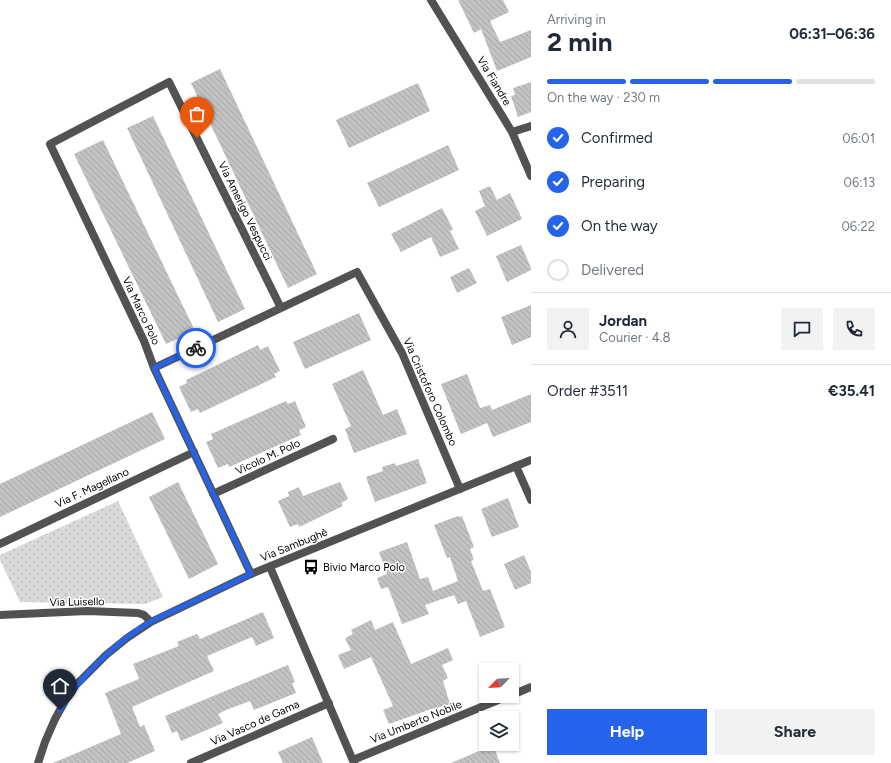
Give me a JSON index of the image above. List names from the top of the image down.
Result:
{
  "streets": {
    "street": [
      "Via Fiandre",
      "Via Amerigo Vespucci",
      "Via Marco Polo",
      "Via Cristoforo Colombo",
      "Vicolo M. Polo",
      "Via F. Magellano",
      "Via Sambughè",
      "Via Luisello",
      "Via Umberto Nobile",
      "Via Vasco de Gama"
    ]
  },
  "crossings": [
    ["Via Amerigo Vespucci", "Via Marco Polo"],
    ["Via Amerigo Vespucci", "Via Cristoforo Colombo"],
    ["Via Marco Polo", "Via Cristoforo Colombo"],
    ["Via Marco Polo", "Vicolo M. Polo"],
    ["Via Marco Polo", "Via F. Magellano"],
    ["Via Marco Polo", "Via Sambughè"],
    ["Via Cristoforo Colombo", "Via Sambughè"],
    ["Via Sambughè", "Via Luisello"]
  ],
  "places": {
    "bus stop": ["Bivio Marco Polo"]
  },
  "north": "bottom left",
  "page": {
    "heading": ["2 min", "Arriving in", "06:31–06:36"],
    "panel": [
      "Jordan",
      "Courier · 4.8",
      "Order #3511",
      "€35.41"
    ],
    "bar": "On the way · 230 m",
    "list": [
      ["Confirmed", "06:01"],
      ["Preparing", "06:13"],
      ["On the way", "06:22"],
      "Delivered"
    ],
    "buttons": ["Help", "Share"]
  }
}
